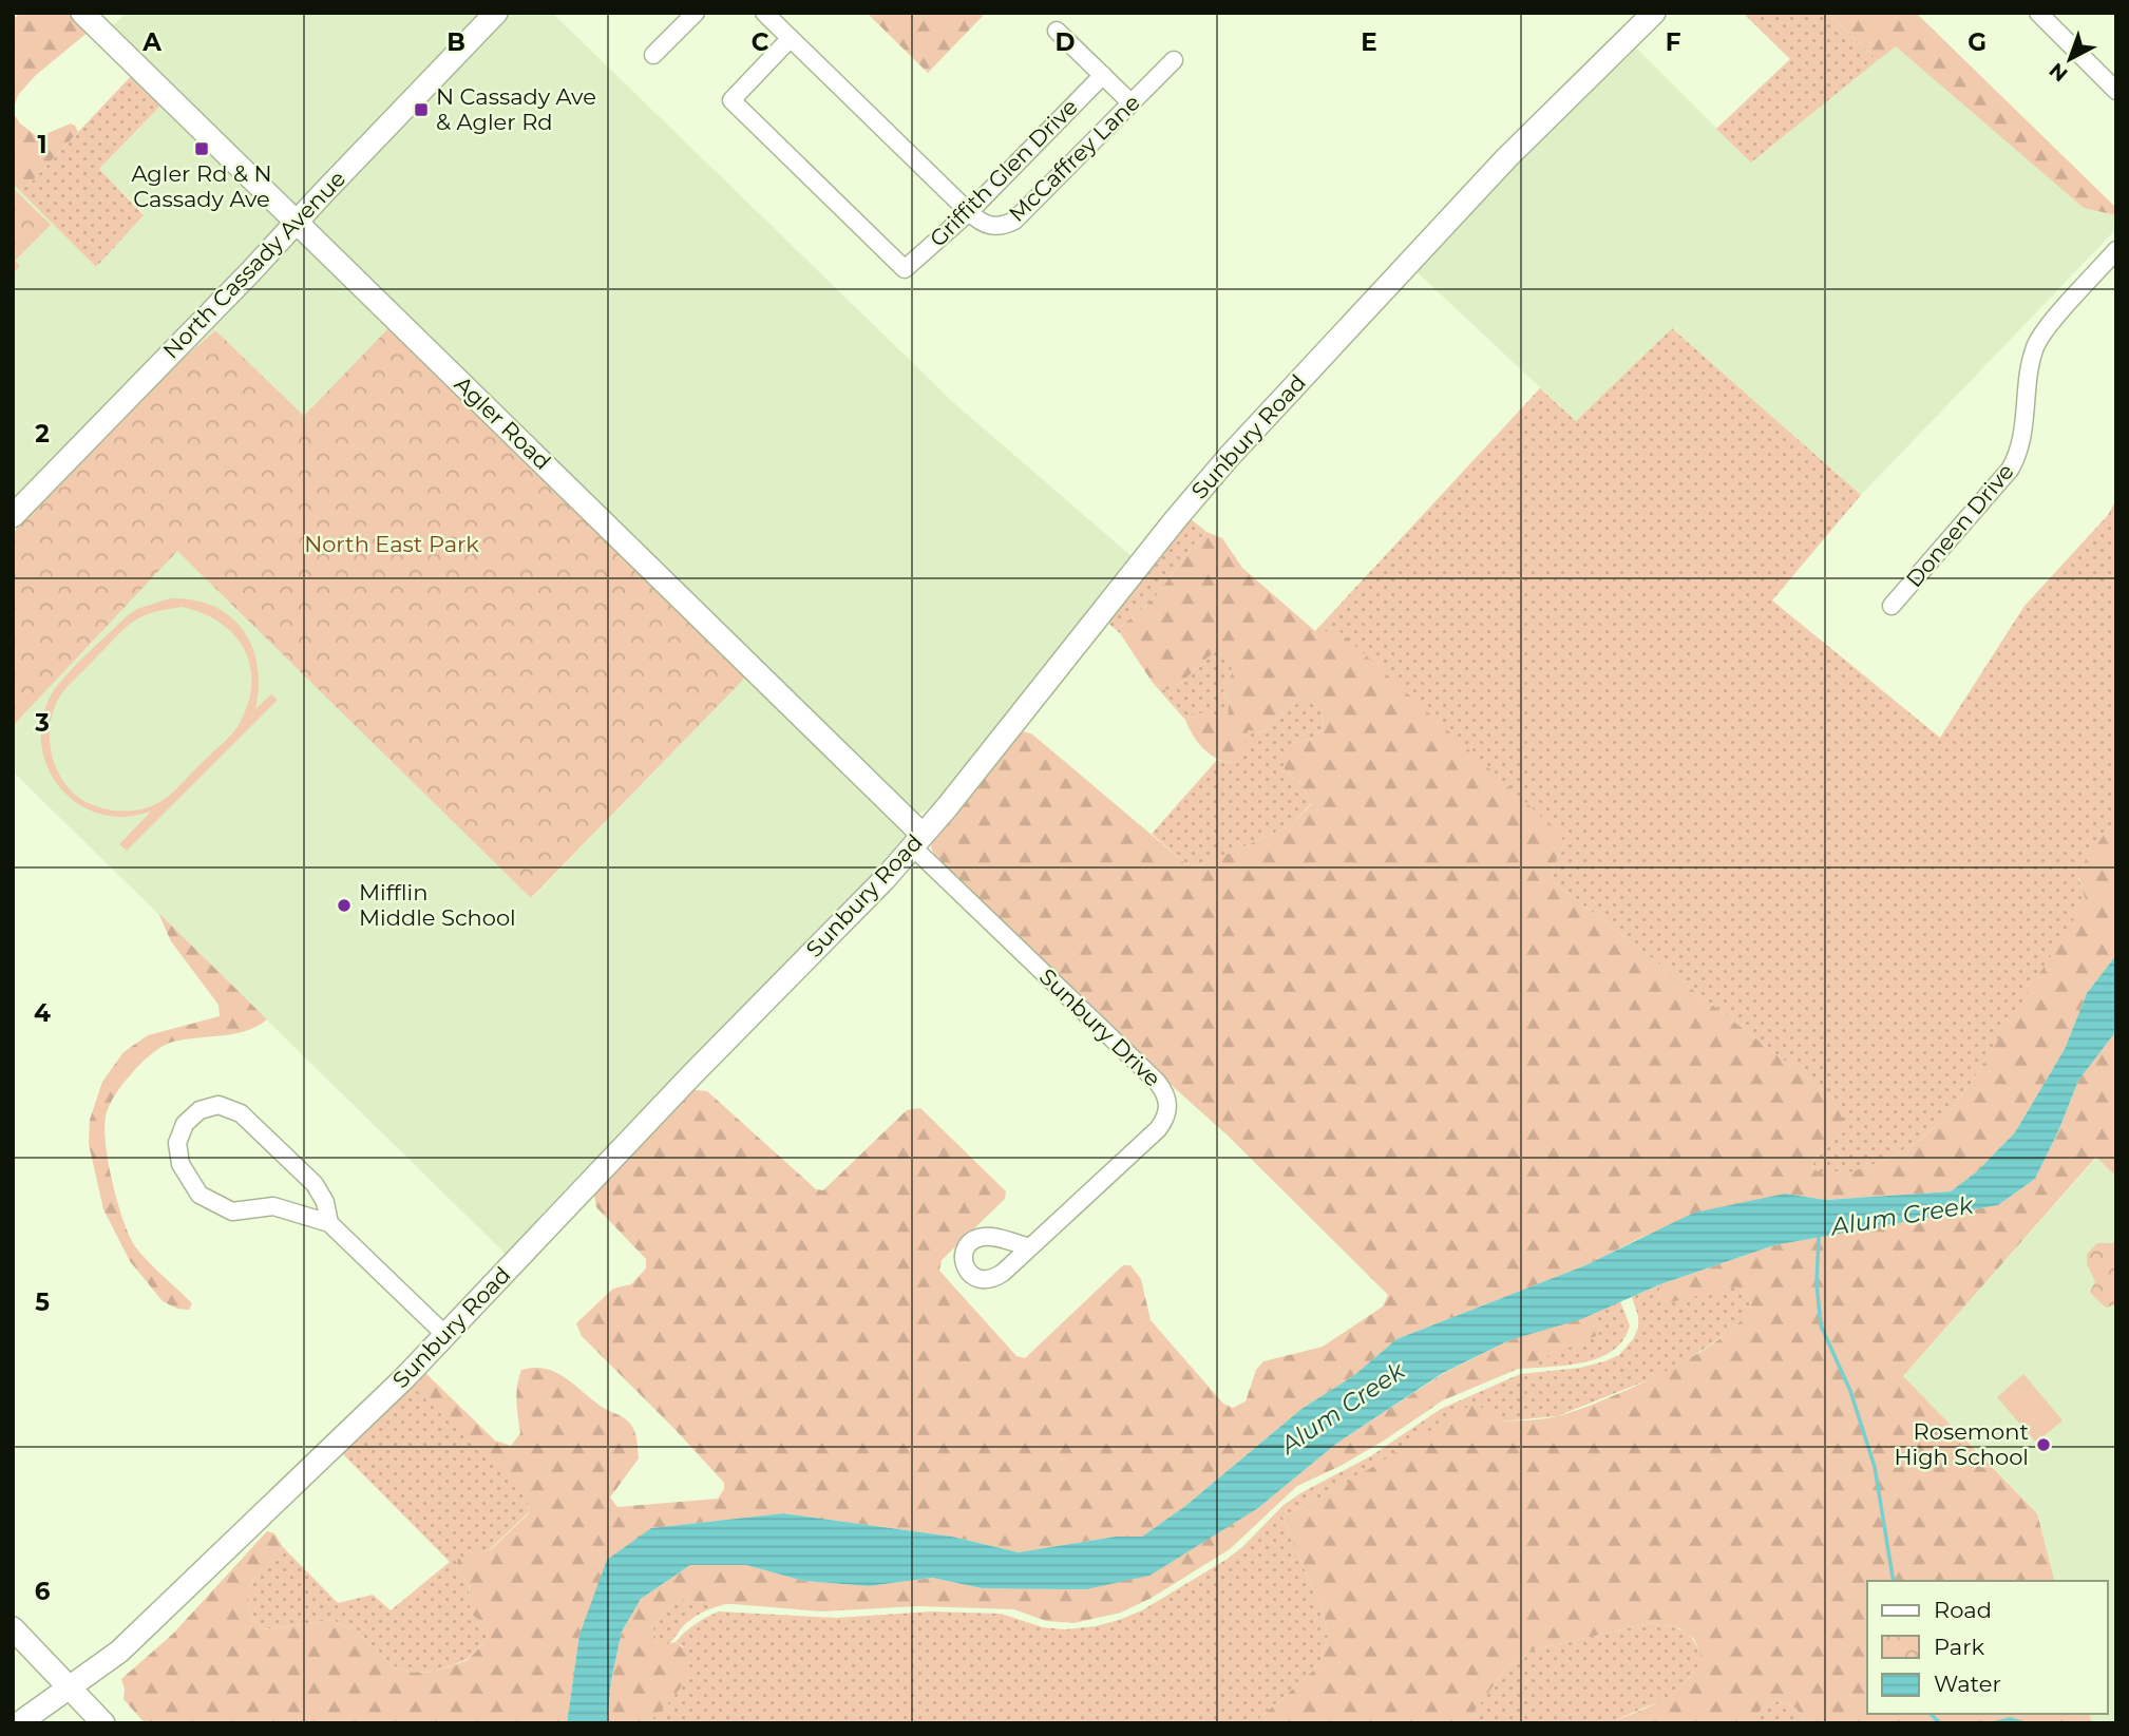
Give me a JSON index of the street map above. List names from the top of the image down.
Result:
{
  "streets": {
    "main road": ["North Cassady Avenue", "Agler Road", "Sunbury Road"],
    "street": [
      "McCaffrey Lane",
      "Griffith Glen Drive",
      "Doneen Drive",
      "Sunbury Drive"
    ]
  },
  "crossings": [
    ["McCaffrey Lane", "Griffith Glen Drive"],
    ["North Cassady Avenue", "Agler Road"],
    ["Agler Road", "Sunbury Road"],
    ["Agler Road", "Sunbury Drive"],
    ["Sunbury Road", "Sunbury Drive"]
  ],
  "water": ["Alum Creek"],
  "parks": ["North East Park"],
  "places": {
    "transit": ["N Cassady Ave & Agler Rd", "Agler Rd & N Cassady Ave"],
    "other": ["Mifflin Middle School", "Rosemont High School"]
  },
  "legend": ["Road", "Park", "Water"],
  "north": "bottom left",
  "grid": {
    "columns": [
      "A",
      "B",
      "C",
      "D",
      "E",
      "F",
      "G"
    ],
    "rows": [
      "1",
      "2",
      "3",
      "4",
      "5",
      "6"
    ]
  }
}
